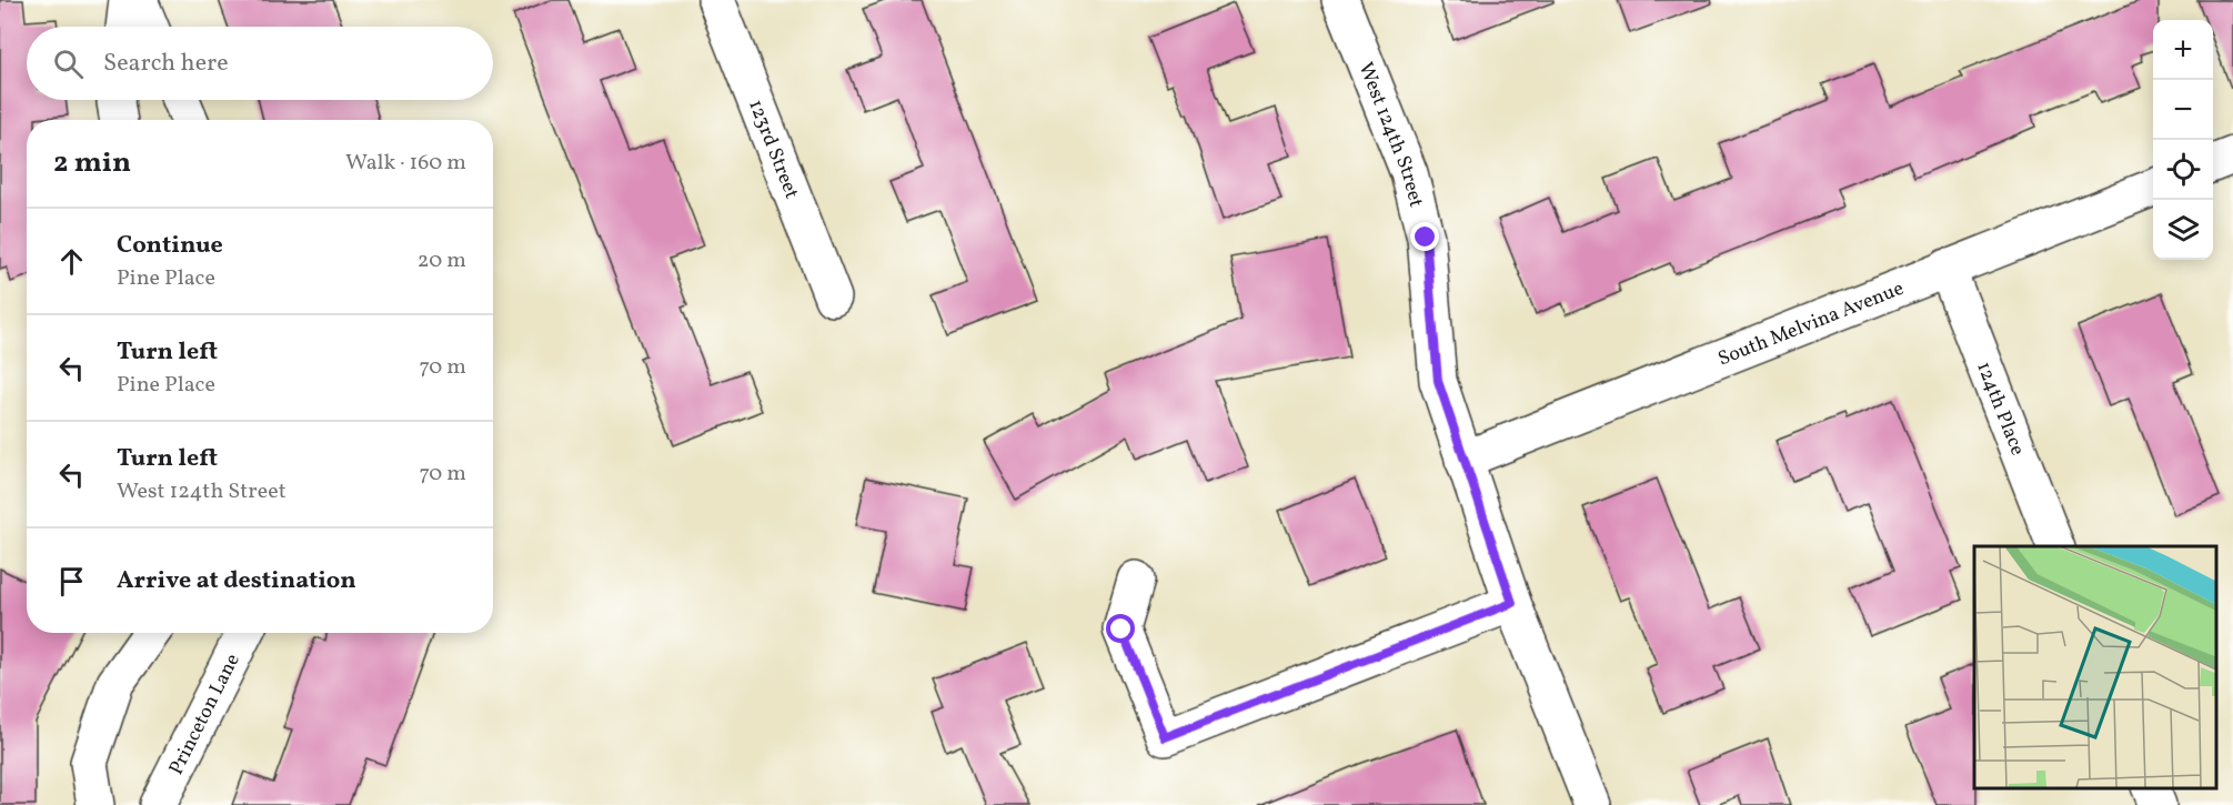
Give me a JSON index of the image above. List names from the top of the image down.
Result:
{
  "streets": {
    "street": [
      "West 124th Street",
      "123rd Street",
      "South Melvina Avenue",
      "124th Place",
      "Princeton Lane"
    ]
  },
  "crossings": [
    ["West 124th Street", "South Melvina Avenue"],
    ["South Melvina Avenue", "124th Place"]
  ],
  "page": {
    "map_buttons": ["+", "−"],
    "search": "Search here",
    "heading": ["2 min", "Walk · 160 m"],
    "list": [
      ["Continue", "Pine Place", "20 m"],
      ["Turn left", "Pine Place", "70 m"],
      ["Turn left", "West 124th Street", "70 m"],
      "Arrive at destination"
    ]
  }
}
